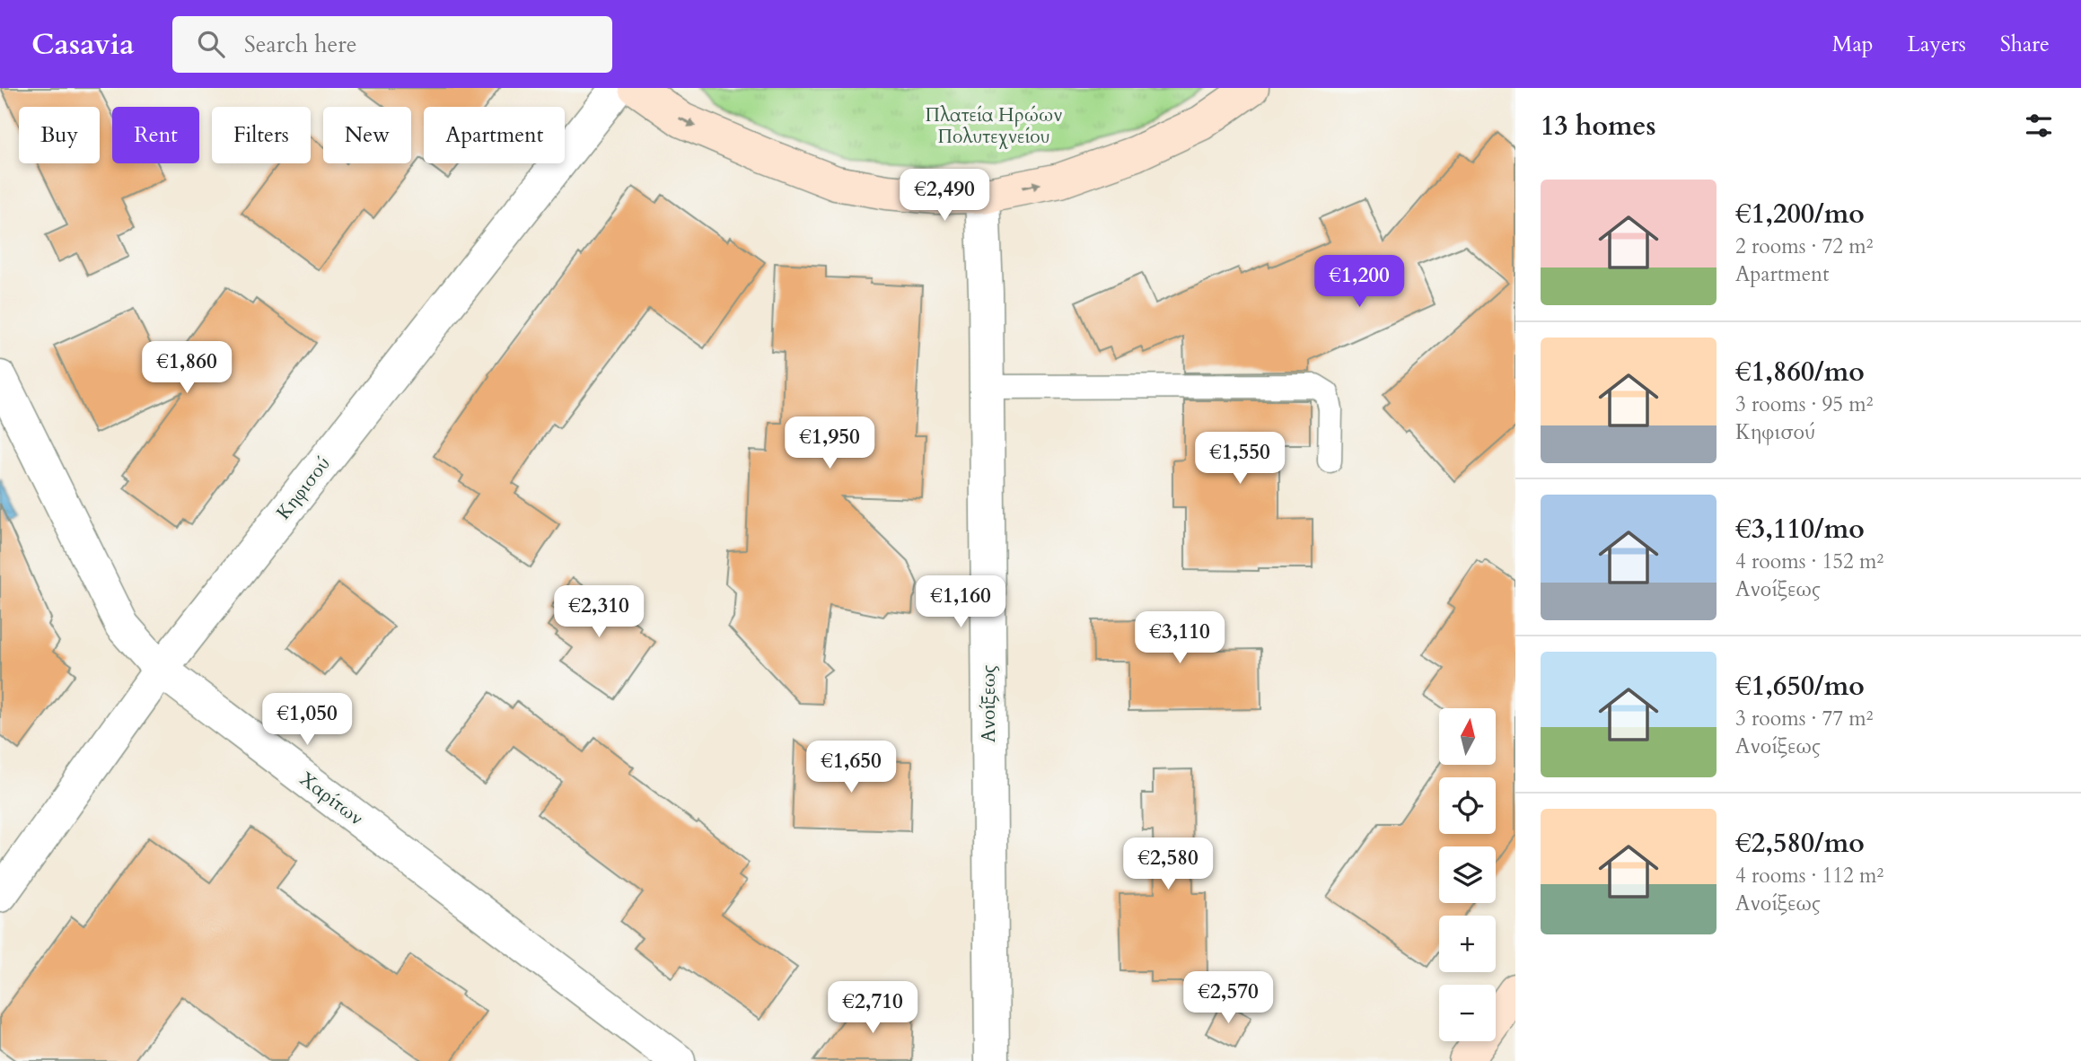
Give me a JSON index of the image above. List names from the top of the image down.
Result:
{
  "streets": {
    "street": ["Κηφισού", "Ανοίξεως", "Χαρίτων"]
  },
  "crossings": [
    ["Κηφισού", "Χαρίτων"]
  ],
  "parks": ["Πλατεία Ηρώων Πολυτεχνείου"],
  "north": "top",
  "page": {
    "header": "Casavia",
    "search": "Search here",
    "nav": ["Map", "Layers", "Share"],
    "heading": "13 homes",
    "chip": [
      "Buy",
      "Rent",
      "Filters",
      "New",
      "Apartment"
    ],
    "list": [
      {
        "name": "€1,200/mo",
        "note": "2 rooms · 72 m² · Apartment"
      },
      {
        "name": "€1,860/mo",
        "note": "3 rooms · 95 m² · Κηφισού"
      },
      {
        "name": "€3,110/mo",
        "note": "4 rooms · 152 m² · Ανοίξεως"
      },
      {
        "name": "€1,650/mo",
        "note": "3 rooms · 77 m² · Ανοίξεως"
      },
      {
        "name": "€2,580/mo",
        "note": "4 rooms · 112 m² · Ανοίξεως"
      }
    ],
    "price": [
      "€2,490",
      "€1,200",
      "€1,860",
      "€1,950",
      "€1,550",
      "€1,160",
      "€2,310",
      "€3,110",
      "€1,050",
      "€1,650",
      "€2,580",
      "€2,570",
      "€2,710"
    ],
    "map_buttons": ["+", "−"]
  }
}
